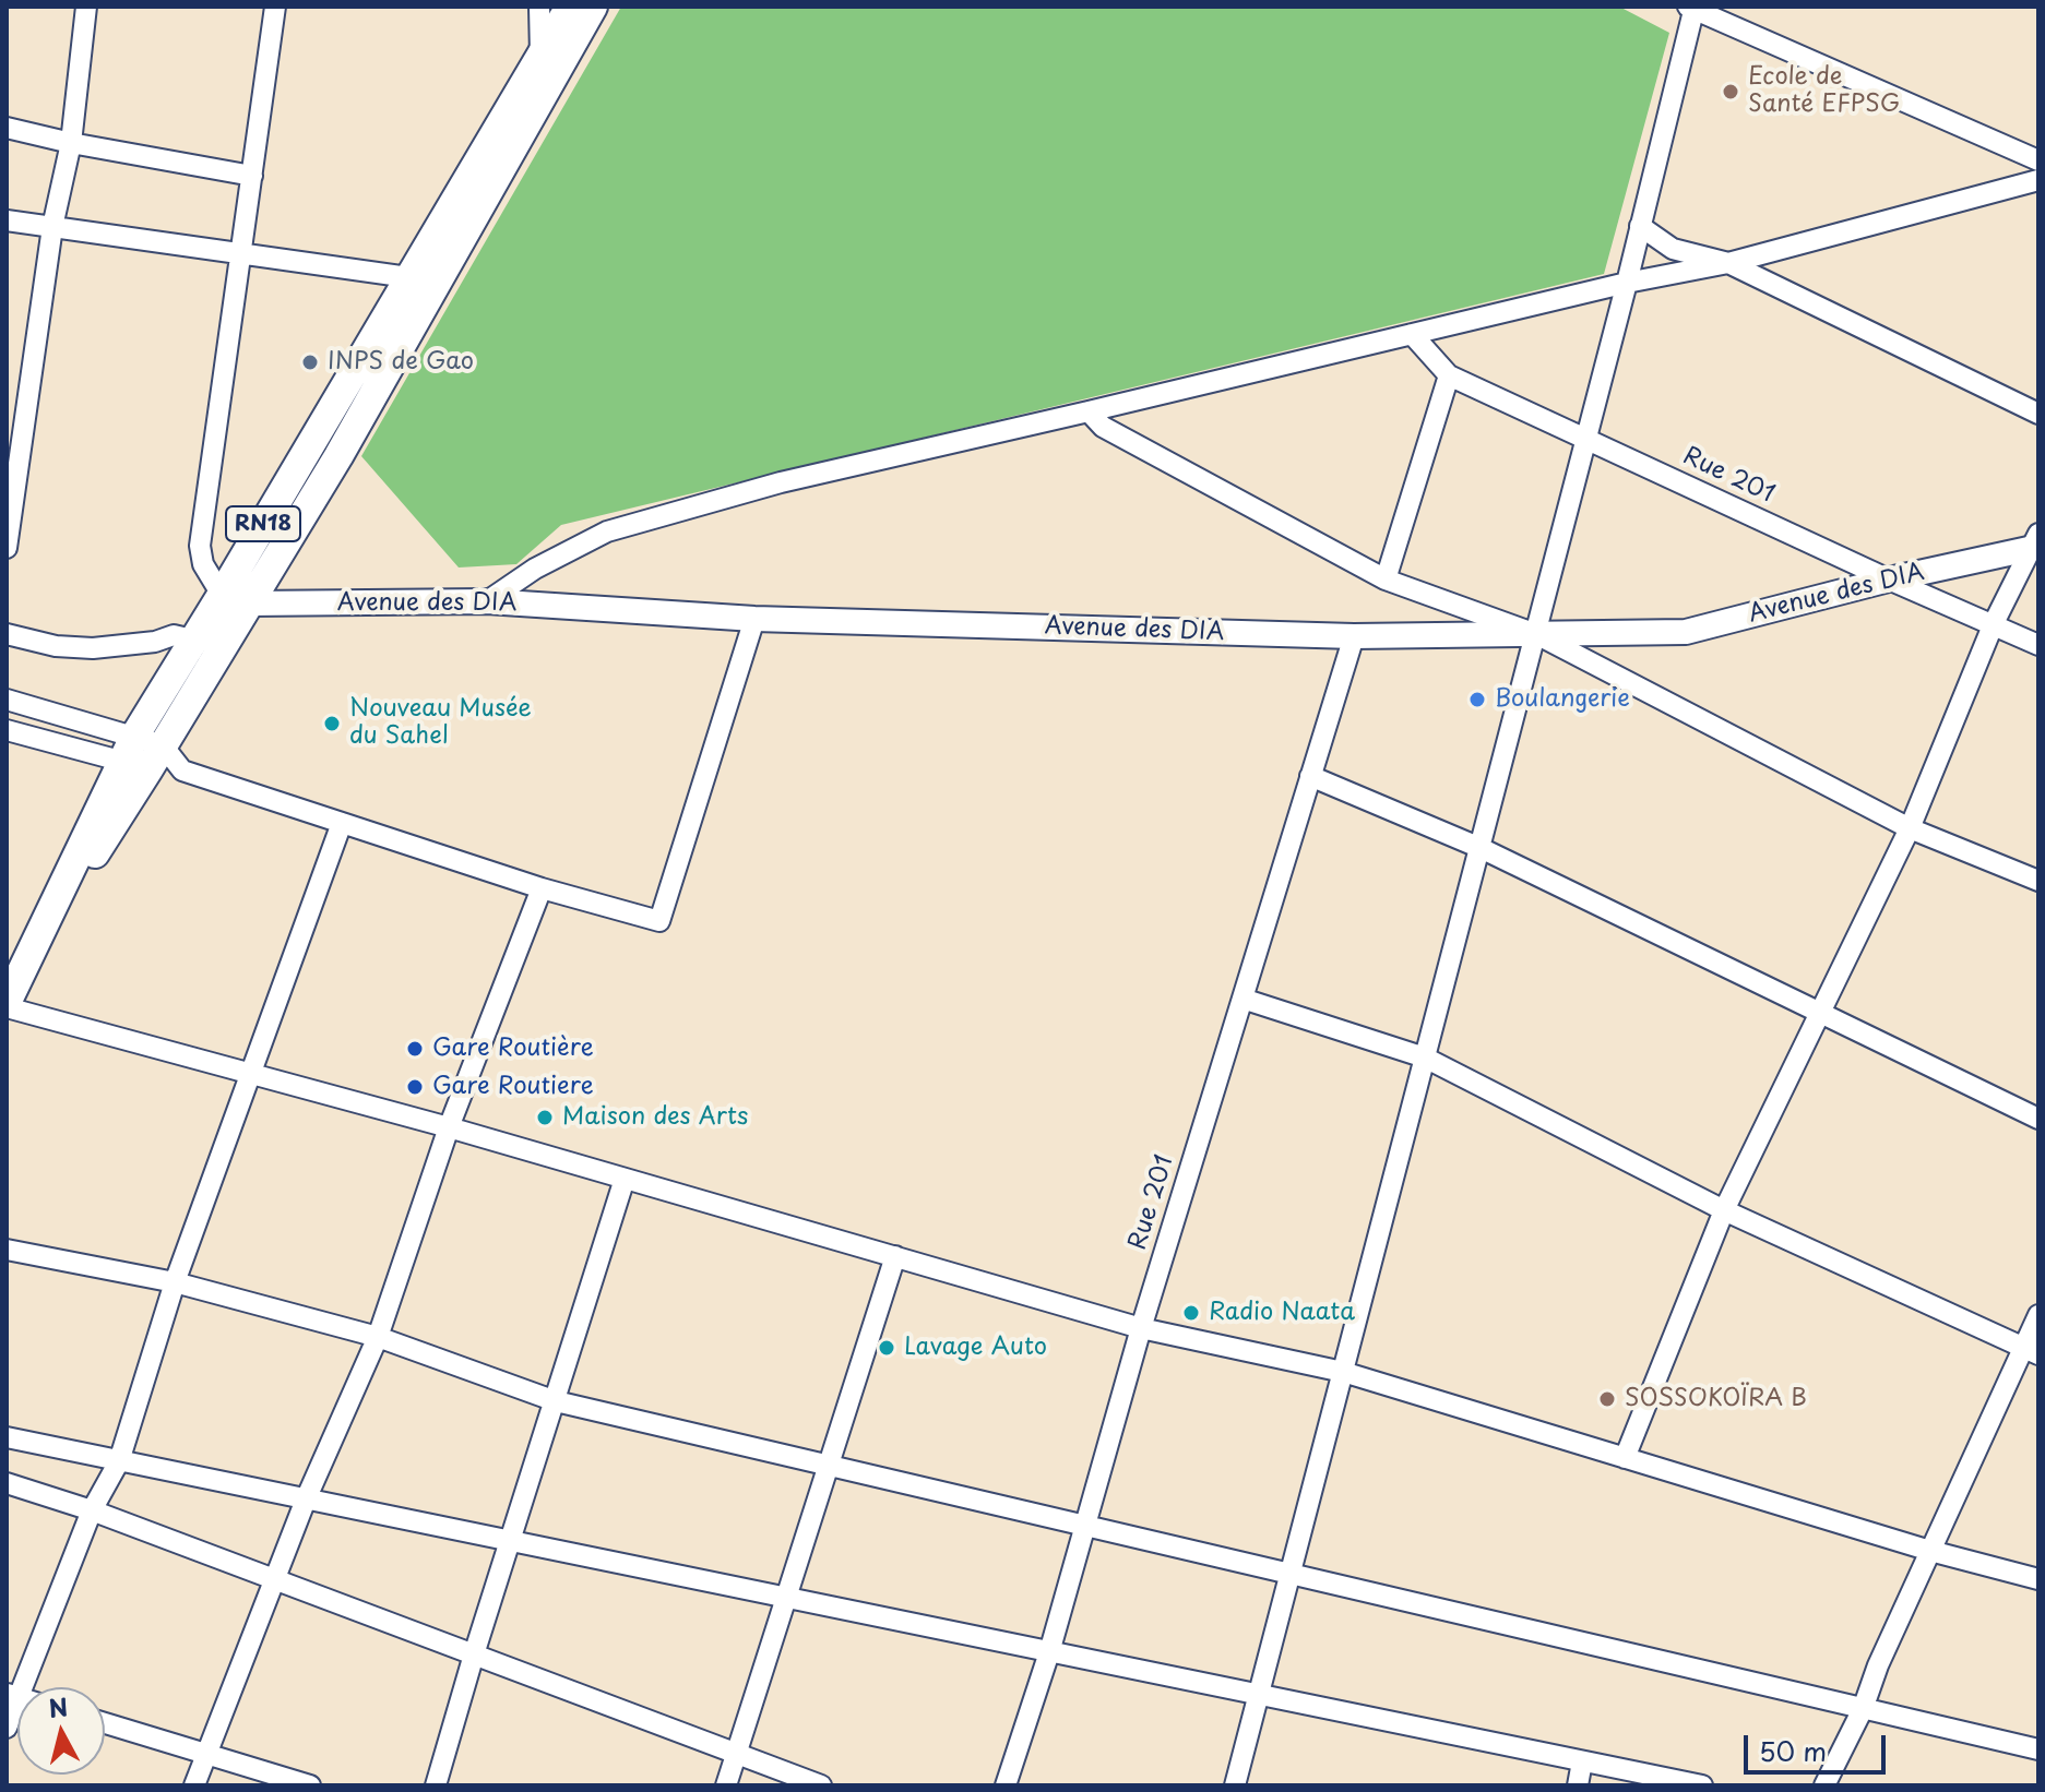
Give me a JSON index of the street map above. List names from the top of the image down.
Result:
{
  "streets": {
    "main road": ["RN18"],
    "street": ["Rue 201", "Avenue des DIA"]
  },
  "crossings": [
    ["Rue 201", "Avenue des DIA"],
    ["RN18", "Avenue des DIA"]
  ],
  "places": [
    "Ecole de Santé EFPSG",
    "INPS de Gao",
    "Boulangerie",
    "Nouveau Musée du Sahel",
    "Gare Routière",
    "Gare Routiere",
    "Maison des Arts",
    "Radio Naata",
    "Lavage Auto",
    "SOSSOKOÏRA B"
  ],
  "scale_bar": "50 m",
  "north": "top"
}
